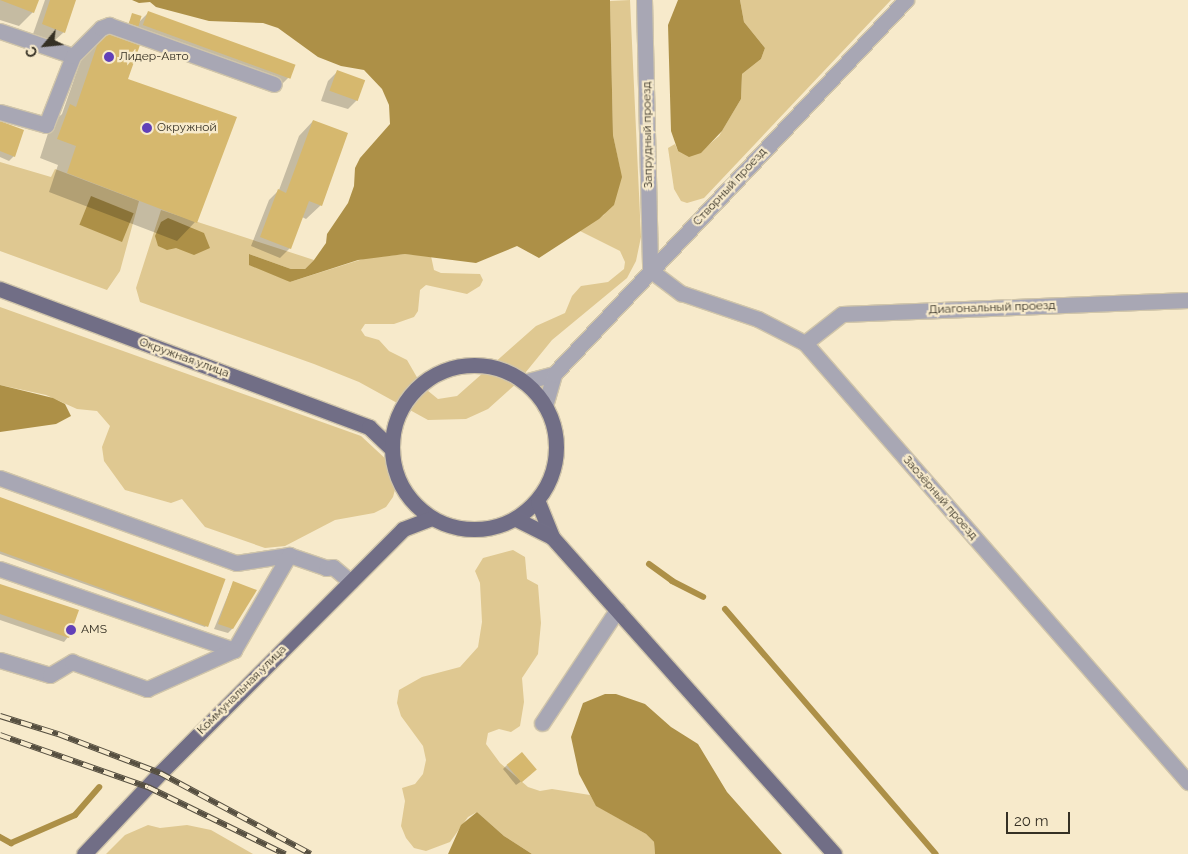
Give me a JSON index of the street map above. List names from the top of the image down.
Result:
{
  "streets": {
    "main road": ["Окружная улица", "Коммунальная улица"],
    "street": [
      "Запрудный проезд",
      "Створный проезд",
      "Диагональный проезд",
      "Заозёрный проезд"
    ]
  },
  "crossings": [
    ["Запрудный проезд", "Створный проезд"],
    ["Запрудный проезд", "Заозёрный проезд"],
    ["Створный проезд", "Заозёрный проезд"],
    ["Диагональный проезд", "Заозёрный проезд"]
  ],
  "places": ["Лидер-Авто", "Окружной", "AMS"],
  "scale_bar": "20 m",
  "north": "bottom left"
}
